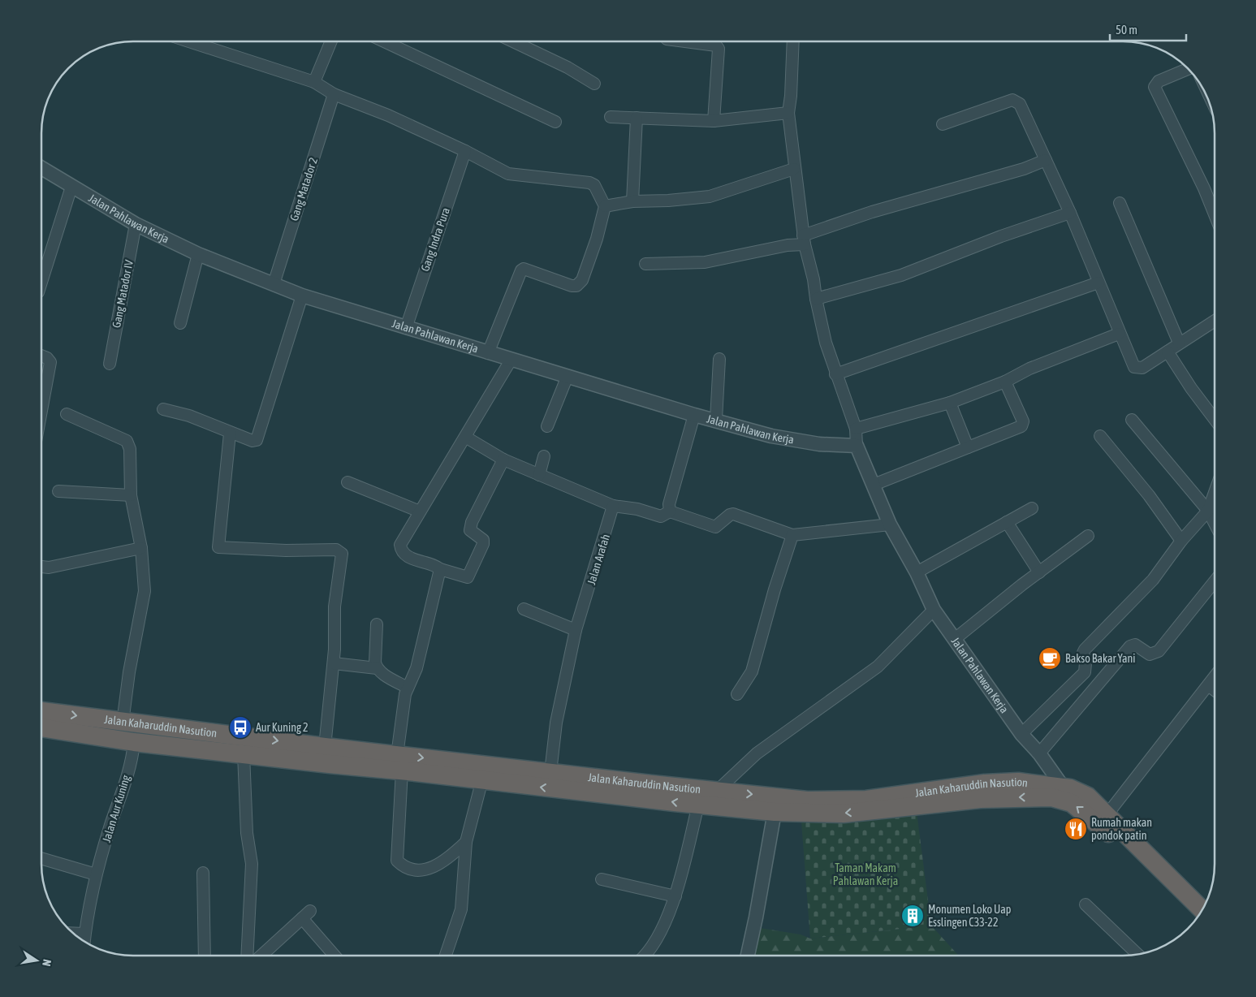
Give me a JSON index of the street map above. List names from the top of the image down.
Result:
{
  "streets": {
    "highway": ["Jalan Kaharuddin Nasution"],
    "street": [
      "Gang Matador 2",
      "Jalan Pahlawan Kerja",
      "Gang Indra Pura",
      "Gang Matador IV",
      "Jalan Arafah",
      "Jalan Aur Kuning"
    ]
  },
  "crossings": [
    ["Gang Matador 2", "Jalan Pahlawan Kerja"],
    ["Jalan Pahlawan Kerja", "Gang Indra Pura"],
    ["Jalan Pahlawan Kerja", "Gang Matador IV"],
    ["Jalan Pahlawan Kerja", "Jalan Kaharuddin Nasution"],
    ["Jalan Arafah", "Jalan Kaharuddin Nasution"],
    ["Jalan Kaharuddin Nasution", "Jalan Aur Kuning"]
  ],
  "parks": ["Taman Makam Pahlawan Kerja"],
  "places": {
    "cafe": ["Bakso Bakar Yani"],
    "bus stop": ["Aur Kuning 2"],
    "restaurant": ["Rumah makan pondok patin"],
    "building": ["Monumen Loko Uap Esslingen C33-22"]
  },
  "scale_bar": "50 m",
  "north": "right"
}
